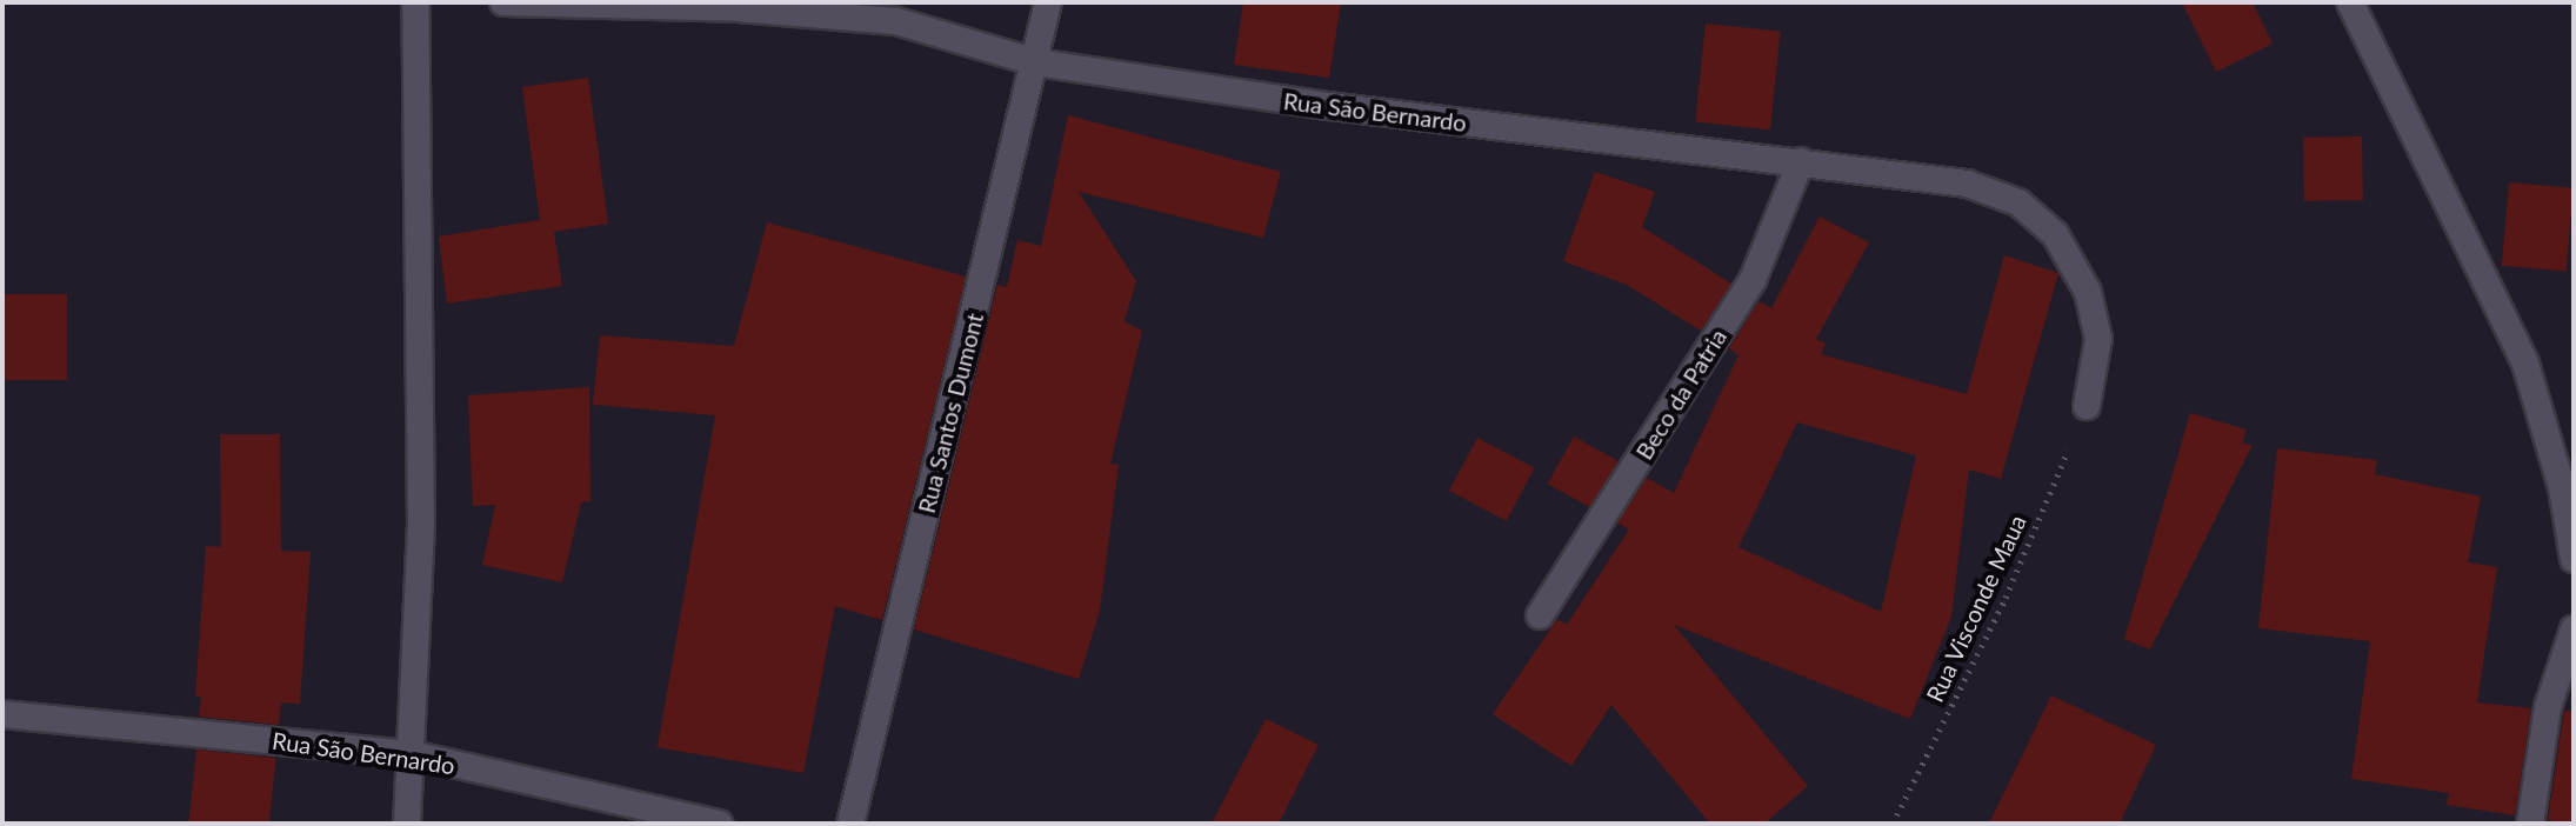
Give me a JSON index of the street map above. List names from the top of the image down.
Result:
{
  "streets": {
    "street": ["Rua São Bernardo", "Beco da Patria", "Rua Santos Dumont"],
    "path": ["Rua Visconde Maua"]
  },
  "crossings": [
    ["Rua São Bernardo", "Beco da Patria"],
    ["Rua São Bernardo", "Rua Santos Dumont"],
    ["Rua São Bernardo", "Rua Visconde Maua"]
  ]
}
